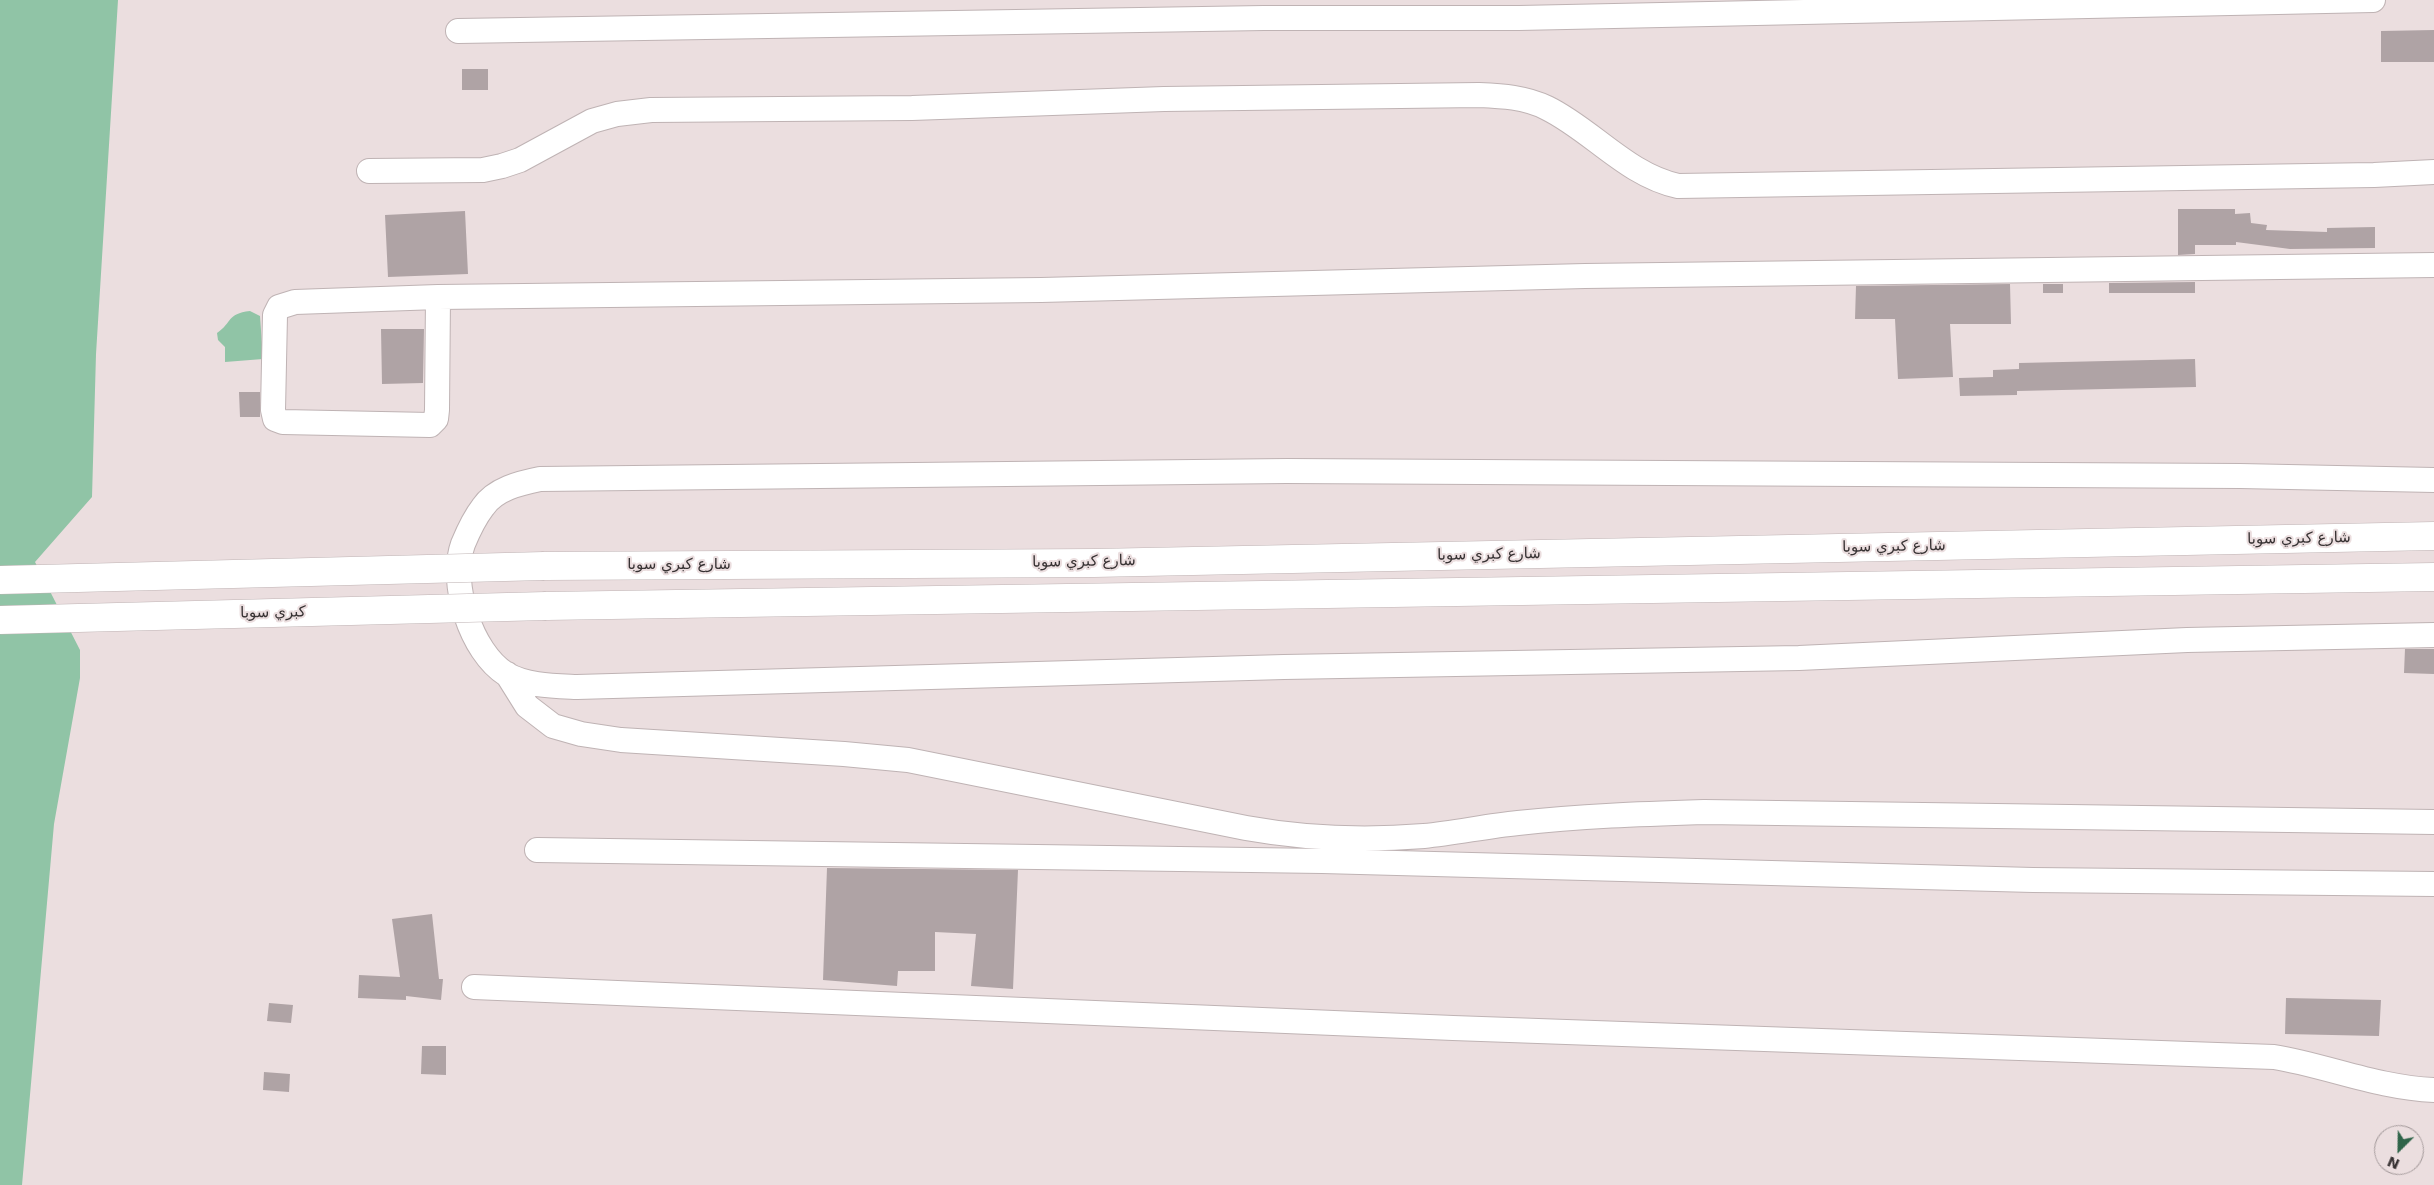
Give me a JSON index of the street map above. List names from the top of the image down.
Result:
{
  "streets": {
    "highway": ["شارع كبري سوبا", "كبري سوبا"]
  },
  "north": "bottom left"
}
